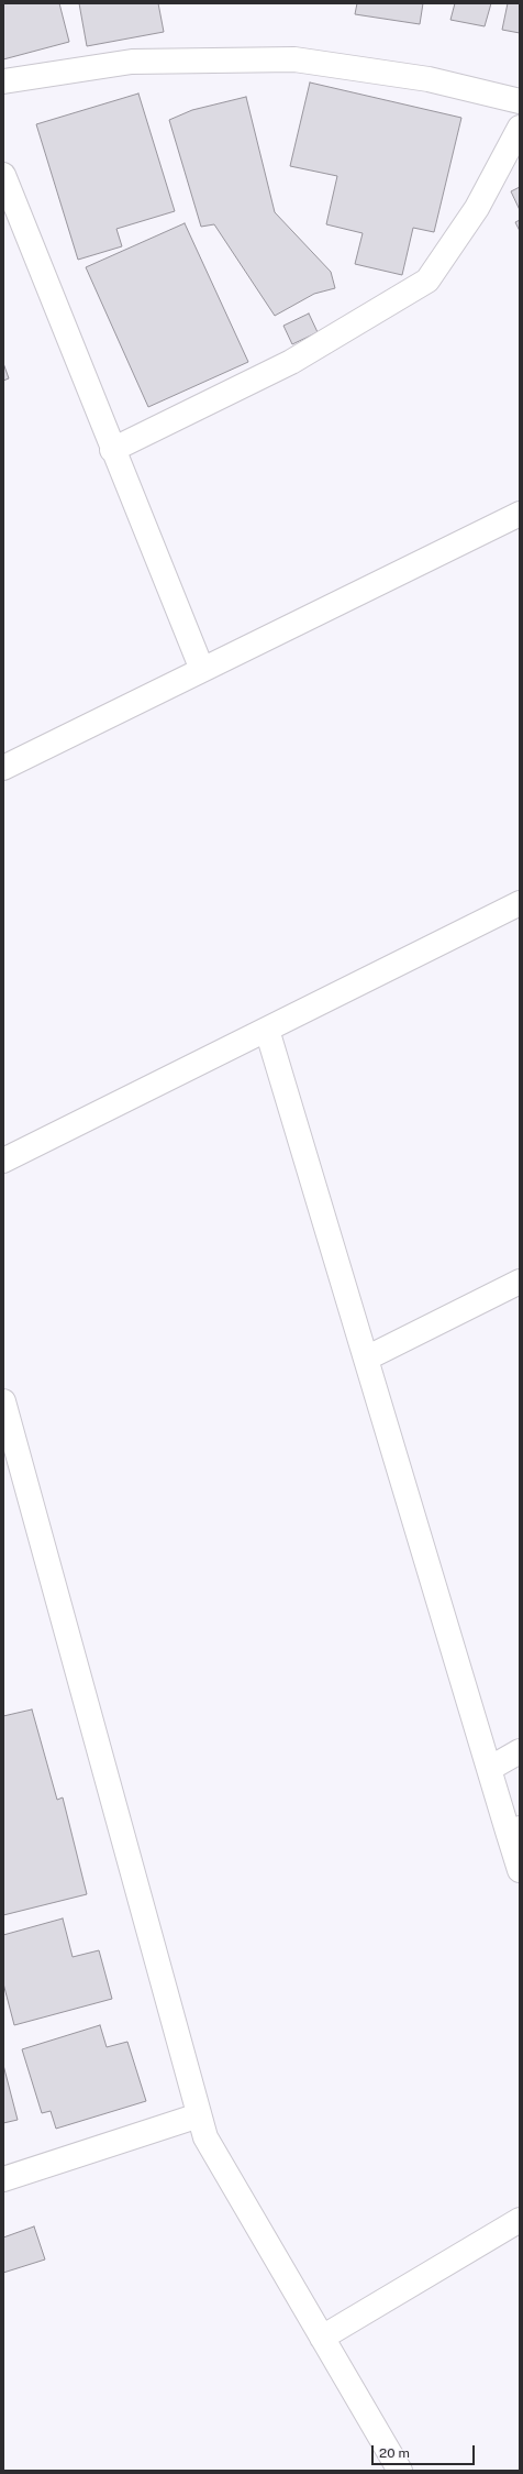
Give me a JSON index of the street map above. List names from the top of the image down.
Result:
{
  "scale_bar": "20 m"
}
